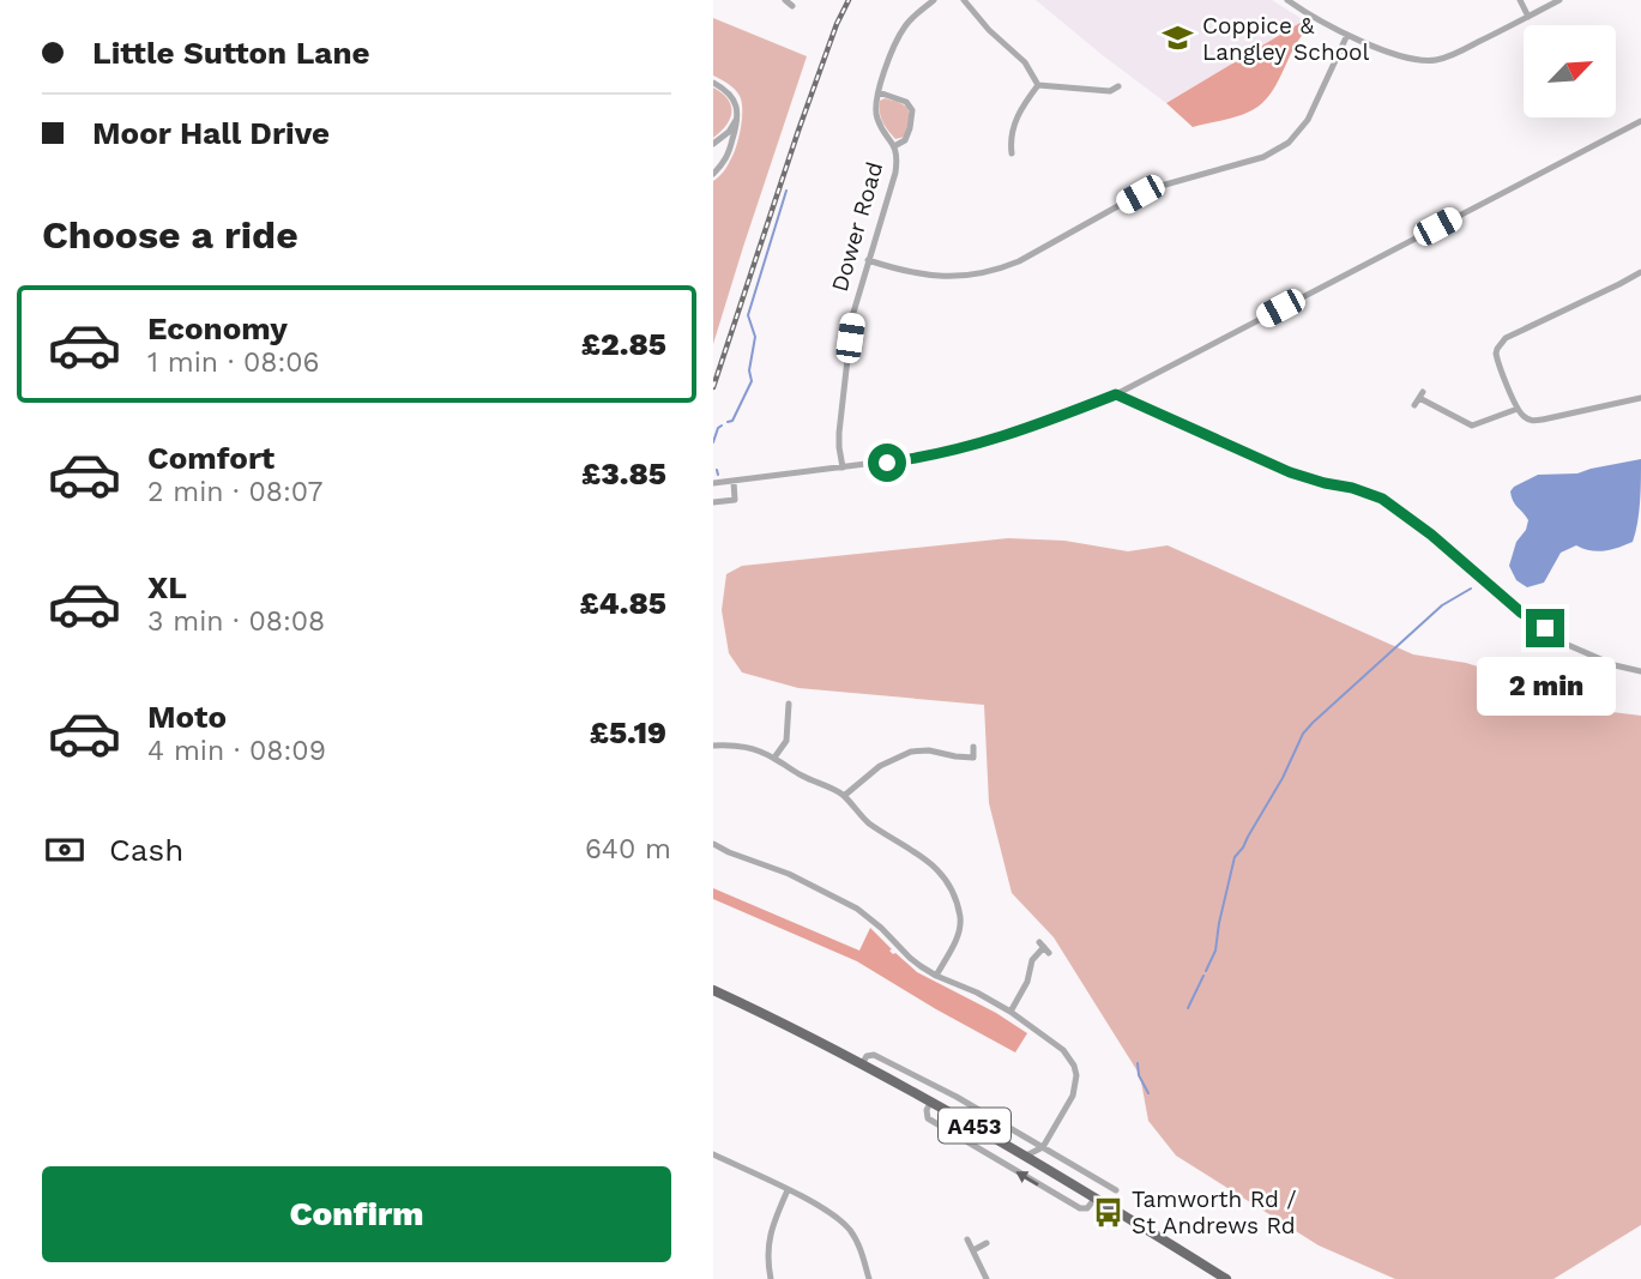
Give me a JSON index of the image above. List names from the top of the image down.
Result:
{
  "streets": {
    "main road": ["A453"],
    "street": ["Dower Road"]
  },
  "places": {
    "school or university": ["Coppice & Langley School"],
    "bus stop": ["Tamworth Rd / St Andrews Rd"]
  },
  "north": "top right",
  "page": {
    "banner": ["Little Sutton Lane", "Moor Hall Drive"],
    "heading": "Choose a ride",
    "list": [
      {
        "name": "Economy",
        "note": "1 min · 08:06",
        "value": "£2.85"
      },
      {
        "name": "Comfort",
        "note": "2 min · 08:07",
        "value": "£3.85"
      },
      {
        "name": "XL",
        "note": "3 min · 08:08",
        "value": "£4.85"
      },
      {
        "name": "Moto",
        "note": "4 min · 08:09",
        "value": "£5.19"
      }
    ],
    "bubble": "2 min",
    "pay": ["Cash", "640 m"],
    "buttons": "Confirm"
  }
}
